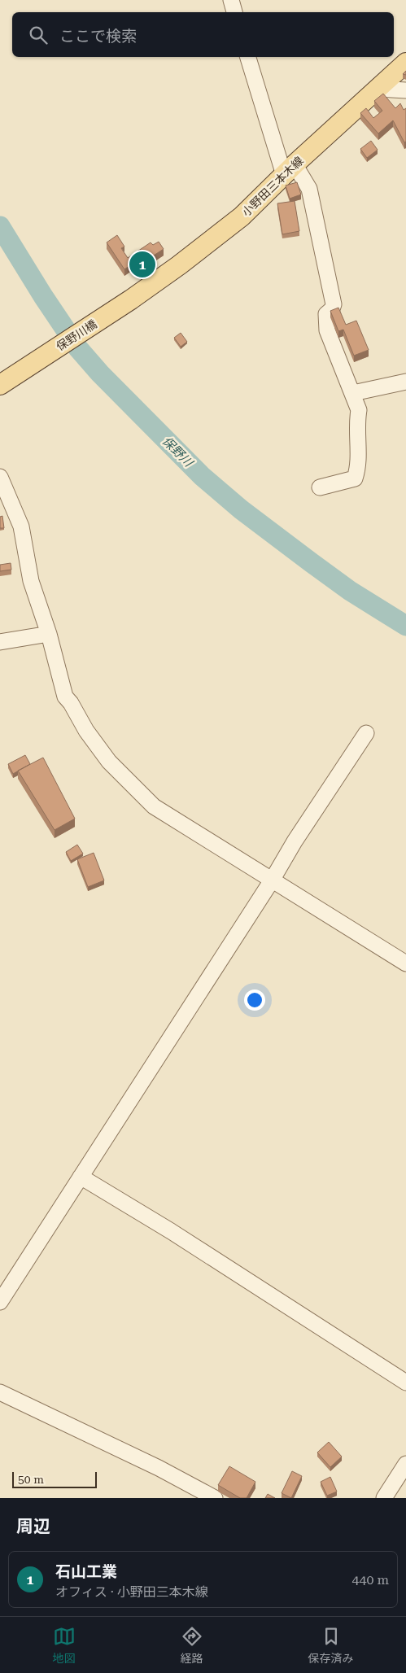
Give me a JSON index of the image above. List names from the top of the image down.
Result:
{
  "streets": {
    "main road": ["小野田三本木線", "保野川橋"]
  },
  "crossings": [
    ["小野田三本木線", "保野川橋"]
  ],
  "water": ["保野川"],
  "scale_bar": "50 m",
  "page": {
    "search": "ここで検索",
    "pins": "1",
    "scale": "50 m",
    "heading": "周辺",
    "list": [
      {
        "mark": "1",
        "name": "石山工業",
        "note": "オフィス · 小野田三本木線",
        "value": "440 m"
      }
    ],
    "nav": ["地図", "経路", "保存済み"]
  }
}
